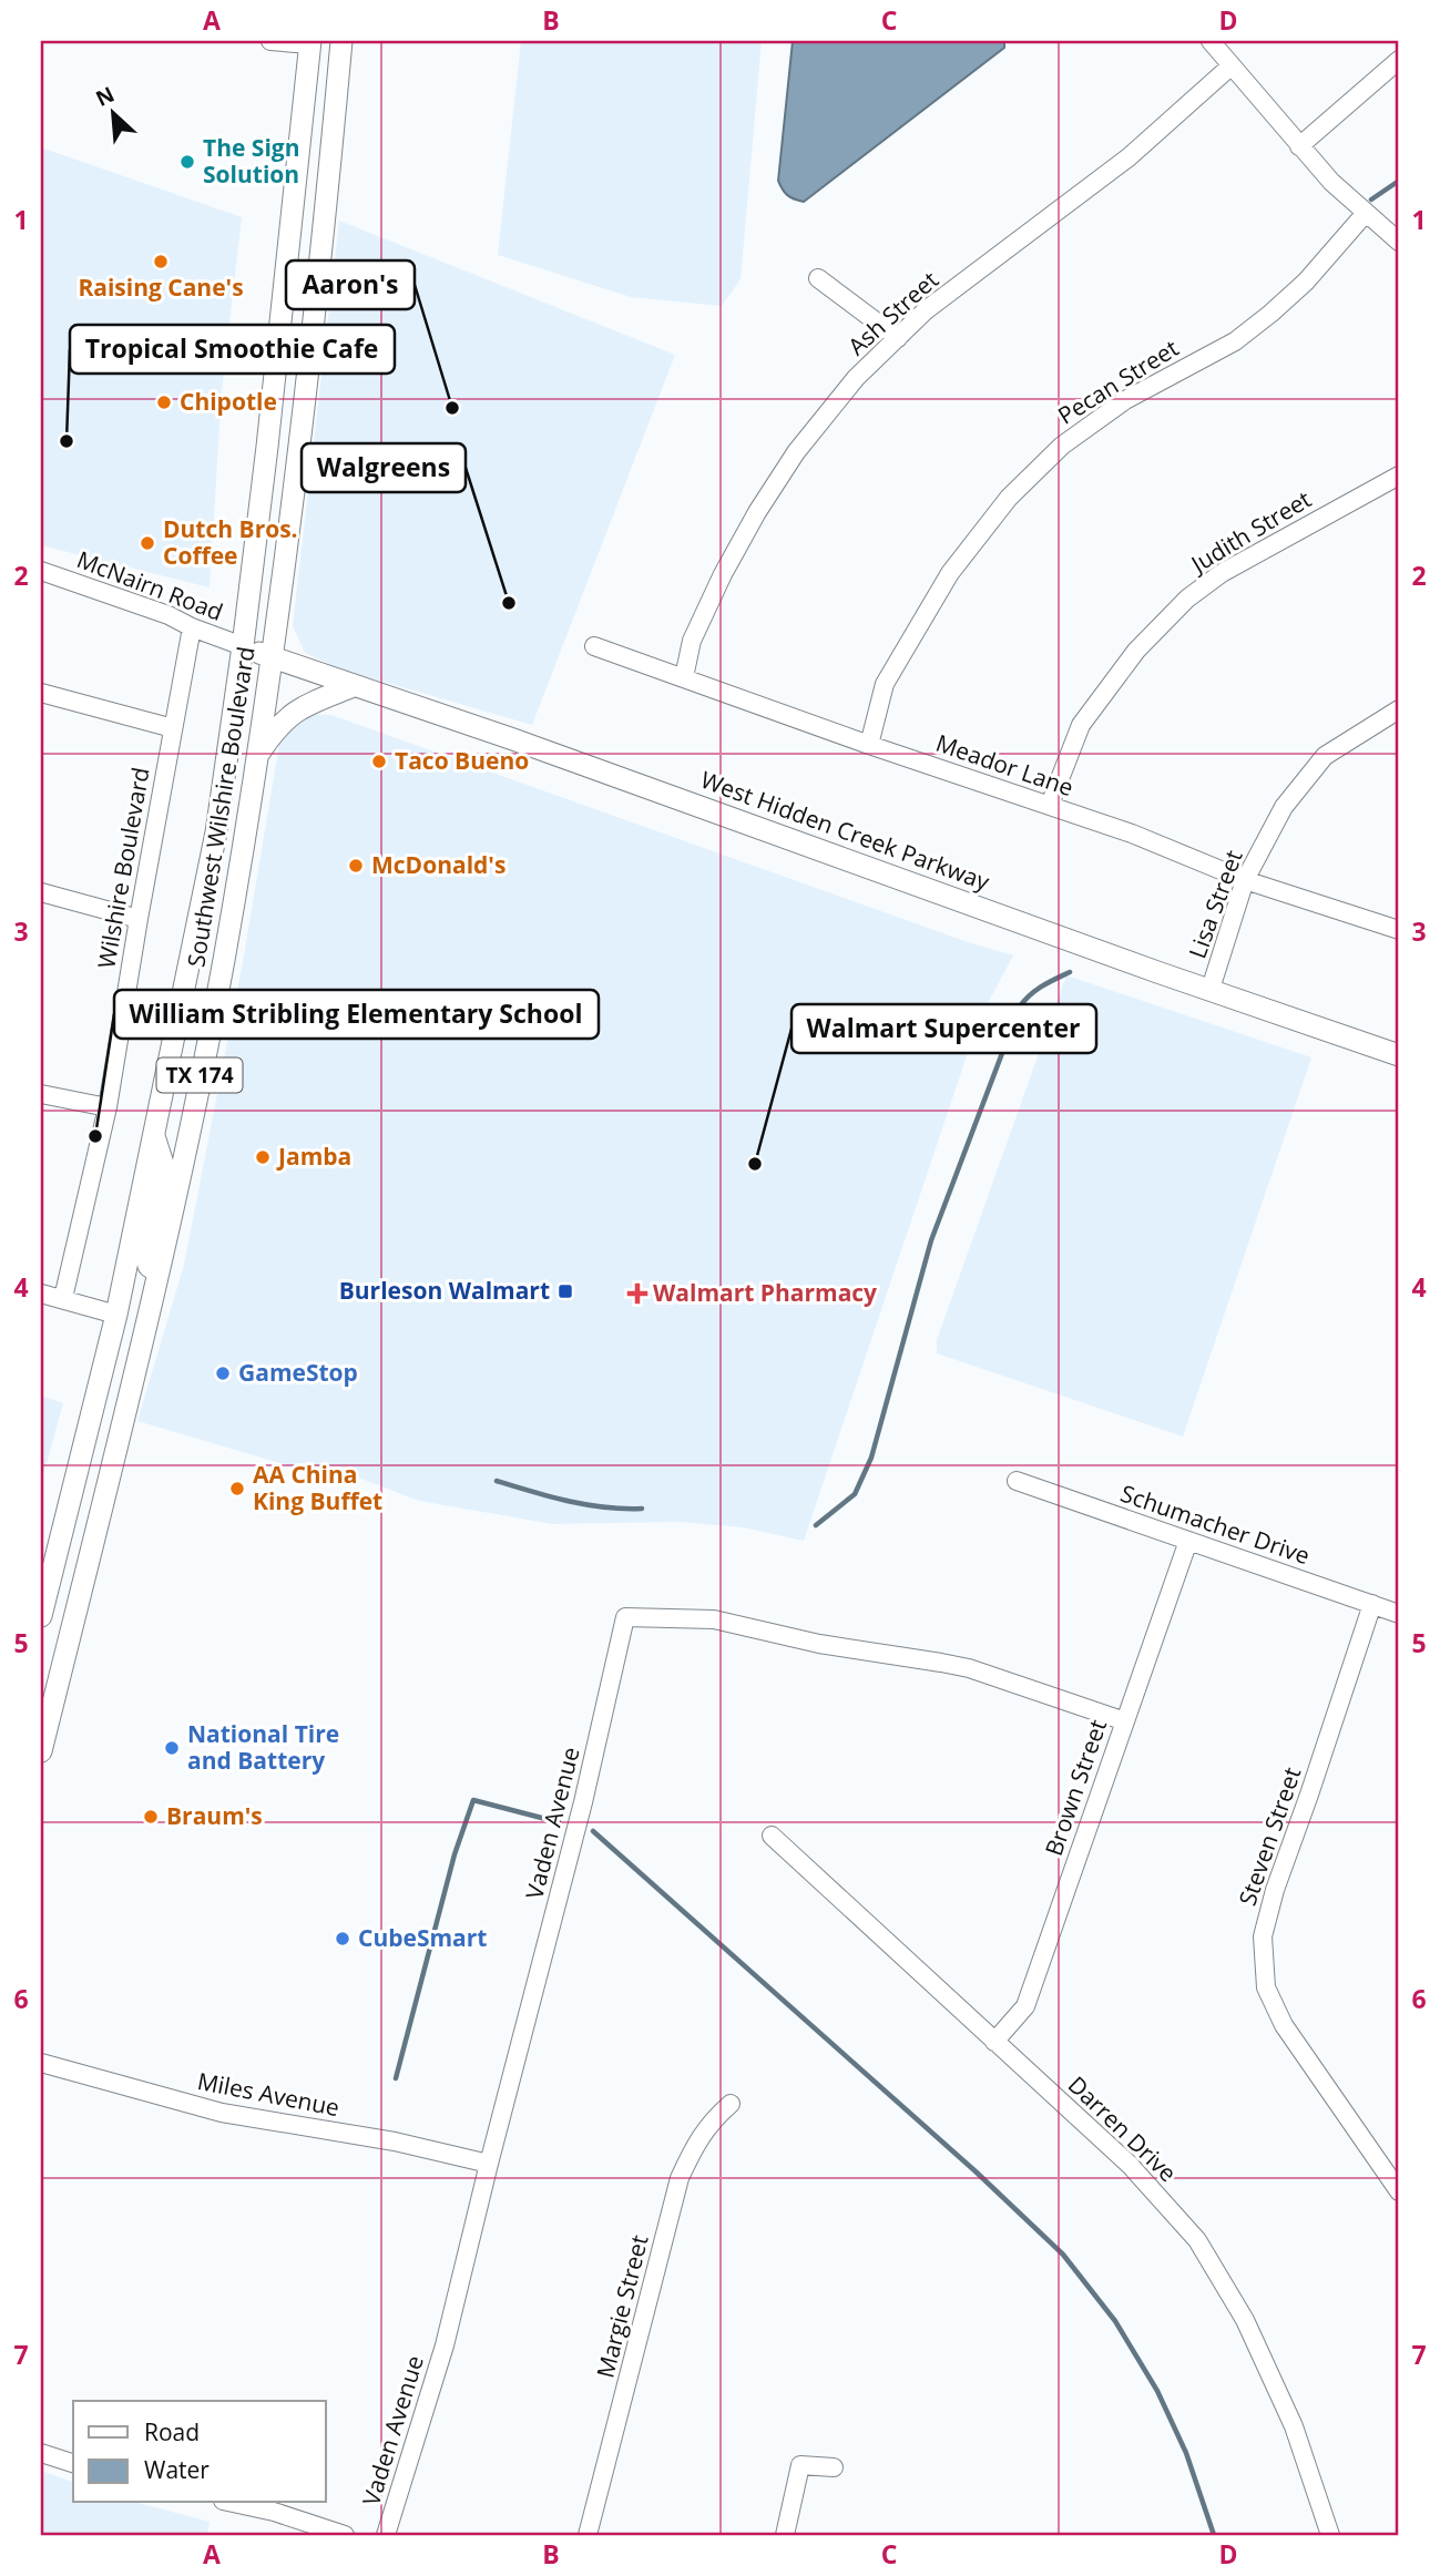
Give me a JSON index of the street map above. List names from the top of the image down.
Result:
{
  "streets": {
    "main road": ["Southwest Wilshire Boulevard", "West Hidden Creek Parkway", "TX 174"],
    "street": [
      "Ash Street",
      "Pecan Street",
      "Judith Street",
      "McNairn Road",
      "Meador Lane",
      "Wilshire Boulevard",
      "Lisa Street",
      "Schumacher Drive",
      "Brown Street",
      "Vaden Avenue",
      "Steven Street",
      "Miles Avenue",
      "Darren Drive",
      "Margie Street"
    ]
  },
  "crossings": [
    ["Ash Street", "Meador Lane"],
    ["Pecan Street", "Meador Lane"],
    ["Judith Street", "Meador Lane"],
    ["McNairn Road", "Southwest Wilshire Boulevard"],
    ["McNairn Road", "West Hidden Creek Parkway"],
    ["McNairn Road", "Wilshire Boulevard"],
    ["Meador Lane", "Lisa Street"],
    ["Southwest Wilshire Boulevard", "West Hidden Creek Parkway"],
    ["West Hidden Creek Parkway", "Lisa Street"],
    ["Schumacher Drive", "Brown Street"],
    ["Schumacher Drive", "Steven Street"],
    ["Brown Street", "Vaden Avenue"],
    ["Brown Street", "Darren Drive"],
    ["Vaden Avenue", "Miles Avenue"]
  ],
  "places": {
    "other": [
      "The Sign Solution",
      "Raising Cane's",
      "Chipotle",
      "Aaron's",
      "Tropical Smoothie Cafe",
      "Dutch Bros. Coffee",
      "Walgreens",
      "Taco Bueno",
      "McDonald's",
      "William Stribling Elementary School",
      "Jamba",
      "Walmart Supercenter",
      "GameStop",
      "AA China King Buffet",
      "National Tire and Battery",
      "Braum's",
      "CubeSmart"
    ],
    "transit": ["Burleson Walmart"],
    "health": ["Walmart Pharmacy"]
  },
  "legend": ["Road", "Water"],
  "north": "top left",
  "grid": {
    "columns": [
      "A",
      "B",
      "C",
      "D"
    ],
    "rows": [
      "1",
      "2",
      "3",
      "4",
      "5",
      "6",
      "7"
    ]
  }
}
